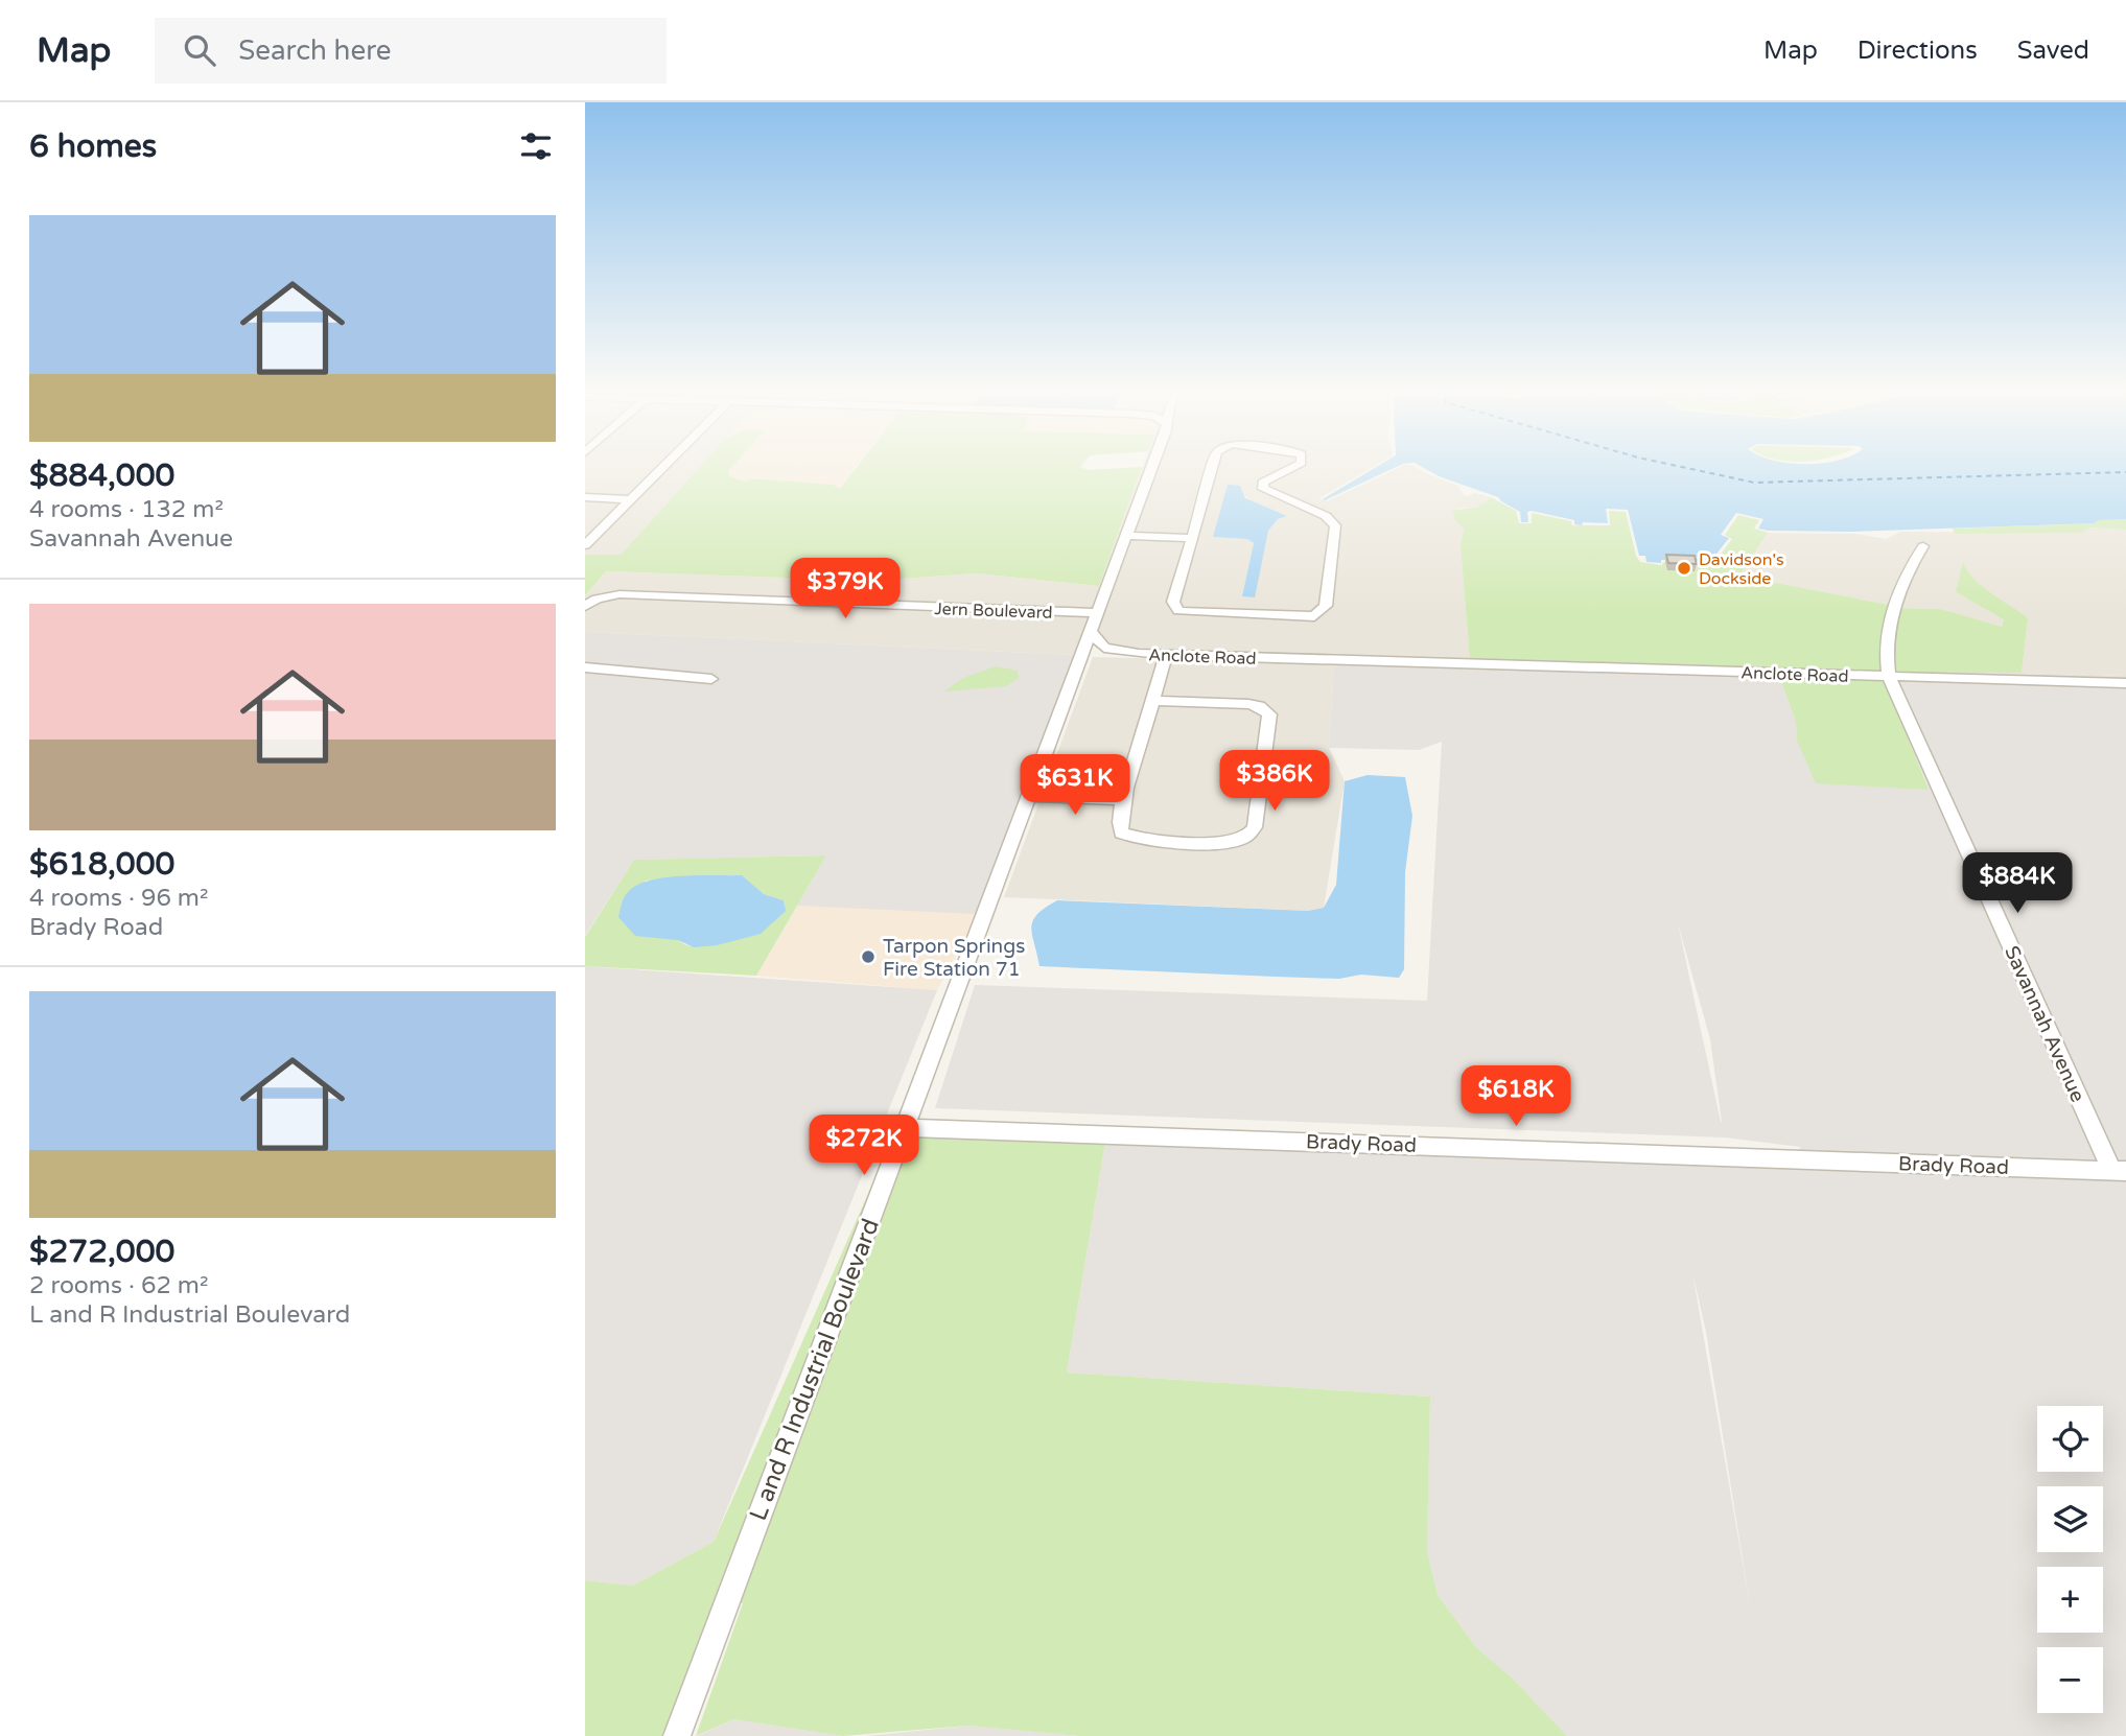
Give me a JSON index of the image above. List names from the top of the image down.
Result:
{
  "streets": {
    "street": [
      "Jern Boulevard",
      "Anclote Road",
      "Savannah Avenue",
      "Brady Road",
      "L and R Industrial Boulevard"
    ]
  },
  "crossings": [
    ["Jern Boulevard", "Anclote Road"],
    ["Jern Boulevard", "L and R Industrial Boulevard"],
    ["Anclote Road", "Savannah Avenue"],
    ["Anclote Road", "L and R Industrial Boulevard"],
    ["Savannah Avenue", "Brady Road"],
    ["Brady Road", "L and R Industrial Boulevard"]
  ],
  "places": ["Davidson's Dockside", "Tarpon Springs Fire Station 71"],
  "page": {
    "header": "Map",
    "search": "Search here",
    "nav": ["Map", "Directions", "Saved"],
    "heading": "6 homes",
    "list": [
      {
        "name": "$884,000",
        "note": "4 rooms · 132 m² · Savannah Avenue"
      },
      {
        "name": "$618,000",
        "note": "4 rooms · 96 m² · Brady Road"
      },
      {
        "name": "$272,000",
        "note": "2 rooms · 62 m² · L and R Industrial Boulevard"
      }
    ],
    "price": [
      "$379K",
      "$386K",
      "$631K",
      "$884K",
      "$618K",
      "$272K"
    ],
    "map_buttons": ["+", "−"]
  }
}
